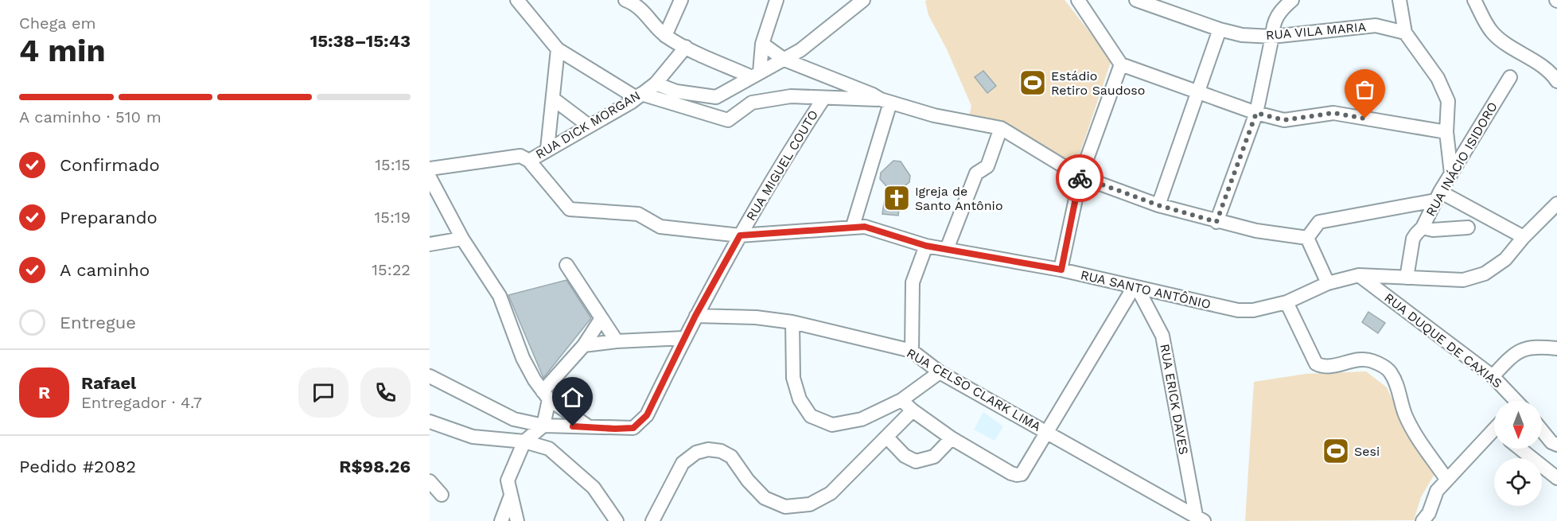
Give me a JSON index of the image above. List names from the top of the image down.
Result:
{
  "streets": {
    "street": [
      "RUA VILA MARIA",
      "RUA DICK MORGAN",
      "RUA INÁCIO ISIDORO",
      "RUA MIGUEL COUTO",
      "RUA SANTO ANTÔNIO",
      "RUA DUQUE DE CAXIAS",
      "RUA CELSO CLARK LIMA",
      "RUA ERICK DAVES"
    ]
  },
  "crossings": [
    ["RUA DICK MORGAN", "RUA SANTO ANTÔNIO"],
    ["RUA MIGUEL COUTO", "RUA SANTO ANTÔNIO"],
    ["RUA MIGUEL COUTO", "RUA CELSO CLARK LIMA"],
    ["RUA SANTO ANTÔNIO", "RUA DUQUE DE CAXIAS"],
    ["RUA SANTO ANTÔNIO", "RUA ERICK DAVES"],
    ["RUA CELSO CLARK LIMA", "RUA ERICK DAVES"]
  ],
  "places": {
    "sports": ["Estádio Retiro Saudoso", "Sesi"],
    "church": ["Igreja de Santo Antônio"]
  },
  "north": "bottom",
  "page": {
    "heading": ["4 min", "Chega em", "15:38–15:43"],
    "panel": [
      "Rafael",
      "Entregador · 4.7",
      "Pedido #2082",
      "R$98.26"
    ],
    "bar": "A caminho · 510 m",
    "list": [
      ["Confirmado", "15:15"],
      ["Preparando", "15:19"],
      ["A caminho", "15:22"],
      "Entregue"
    ],
    "round": "R"
  }
}
